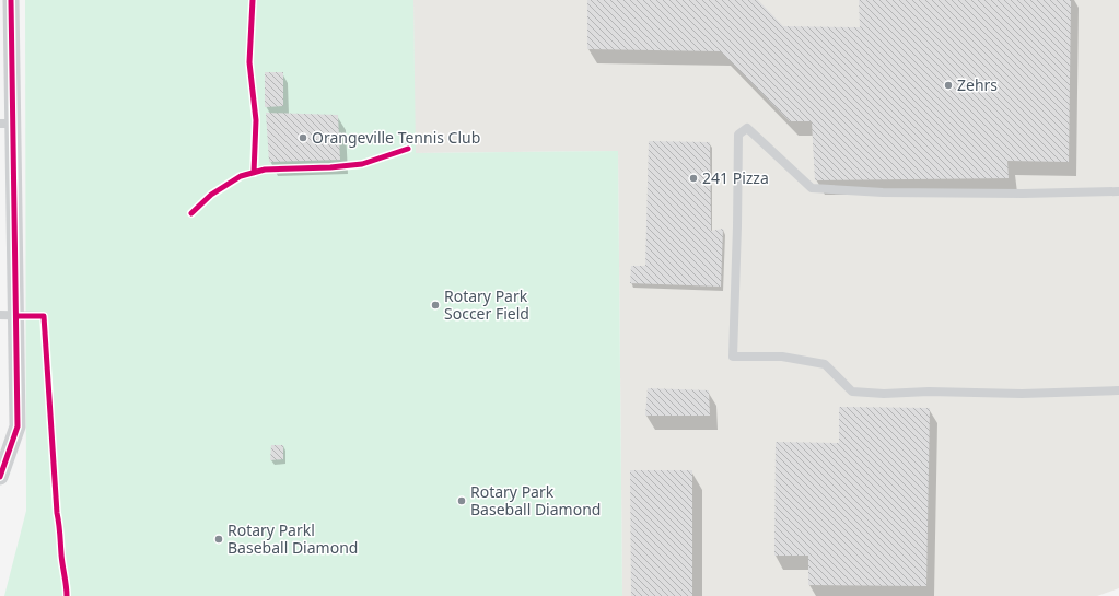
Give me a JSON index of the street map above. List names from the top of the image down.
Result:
{
  "places": [
    "Zehrs",
    "Orangeville Tennis Club",
    "241 Pizza",
    "Rotary Park Soccer Field",
    "Rotary Park Baseball Diamond",
    "Rotary Parkl Baseball Diamond"
  ]
}
